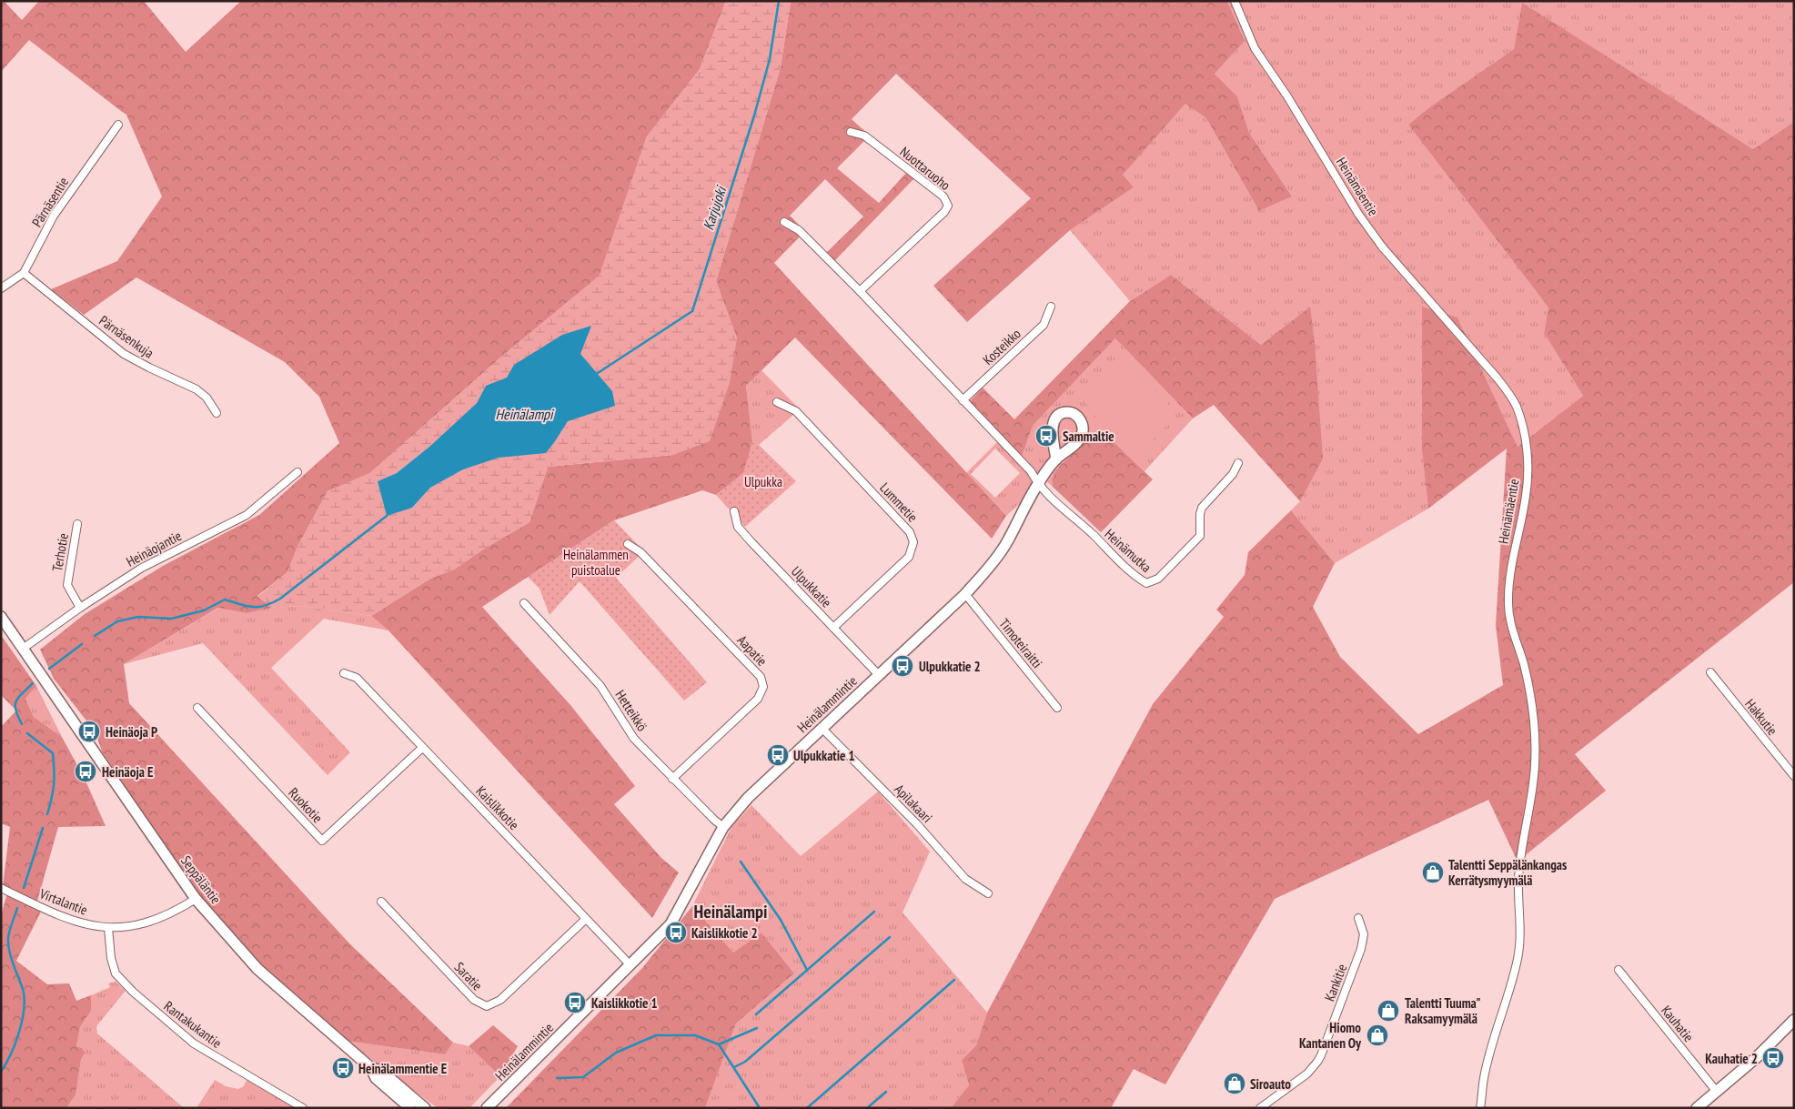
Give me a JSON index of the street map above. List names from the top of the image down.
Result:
{
  "streets": {
    "street": [
      "Nuottaruoho",
      "Heinämäentie",
      "Pärnäsentie",
      "Pärnäsenkuja",
      "Kosteikko",
      "Lummetie",
      "Heinäojantie",
      "Heinämutka",
      "Terhotie",
      "Ulpukkatie",
      "Timoteiraitti",
      "Aapatie",
      "Heinälammintie",
      "Hetteikkö",
      "Hakkutie",
      "Apilakaari",
      "Ruokotie",
      "Kaislikkotie",
      "Seppäläntie",
      "Virtalantie",
      "Saratie",
      "Kankitie",
      "Kauhatie",
      "Rantakukantie"
    ]
  },
  "crossings": [
    ["Pärnäsentie", "Pärnäsenkuja"],
    ["Lummetie", "Ulpukkatie"],
    ["Heinäojantie", "Terhotie"],
    ["Heinäojantie", "Seppäläntie"],
    ["Heinämutka", "Heinälammintie"],
    ["Ulpukkatie", "Heinälammintie"],
    ["Timoteiraitti", "Heinälammintie"],
    ["Aapatie", "Hetteikkö"],
    ["Heinälammintie", "Hetteikkö"],
    ["Heinälammintie", "Apilakaari"],
    ["Heinälammintie", "Kaislikkotie"],
    ["Ruokotie", "Kaislikkotie"],
    ["Kaislikkotie", "Saratie"],
    ["Seppäläntie", "Virtalantie"],
    ["Virtalantie", "Rantakukantie"]
  ],
  "districts": ["Heinälampi"],
  "water": ["Karjujoki", "Heinälampi"],
  "parks": ["Ulpukka", "Heinälammen puistoalue"],
  "places": {
    "bus stop": [
      "Sammaltie",
      "Ulpukkatie 2",
      "Heinäoja P",
      "Ulpukkatie 1",
      "Heinäoja E",
      "Kaislikkotie 2",
      "Kaislikkotie 1",
      "Kauhatie 2",
      "Heinälammentie E"
    ],
    "shop": [
      "Talentti Seppälänkangas Kerrätysmyymälä",
      "Talentti Tuuma\" Raksamyymälä",
      "Hiomo Kantanen Oy",
      "Siroauto"
    ]
  }
}
